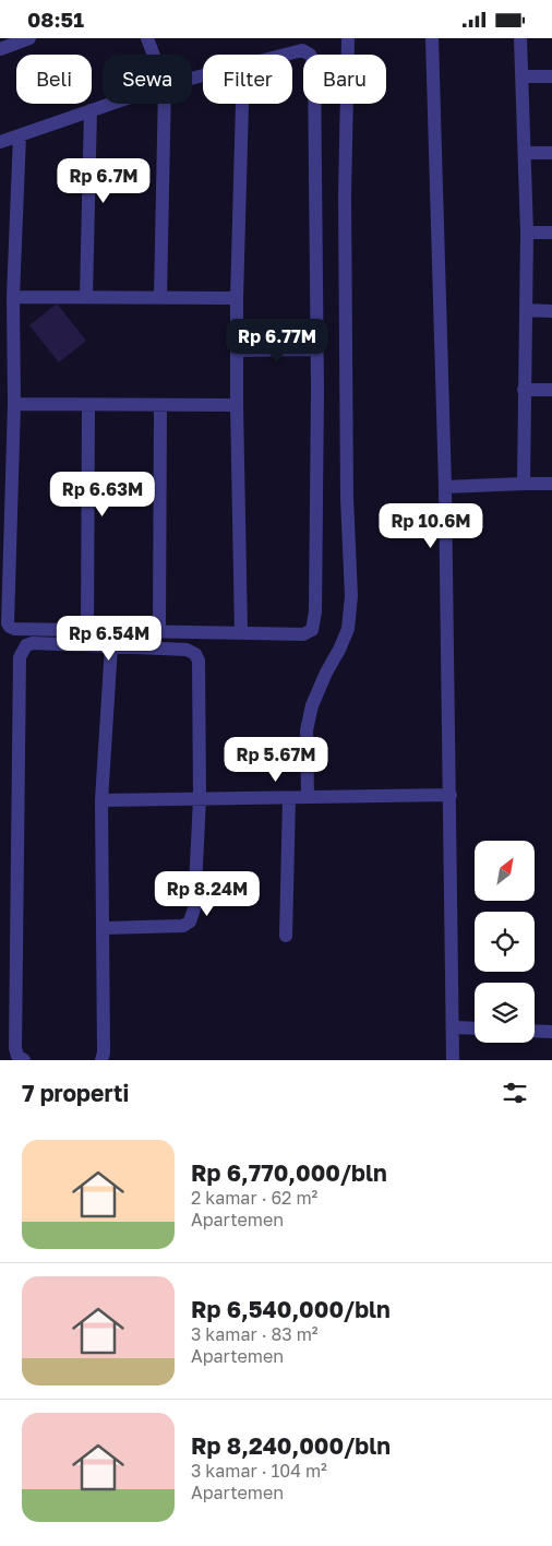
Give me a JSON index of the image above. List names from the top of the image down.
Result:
{
  "north": "top right",
  "page": {
    "status": "08:51",
    "chip": [
      "Beli",
      "Sewa",
      "Filter",
      "Baru"
    ],
    "price": [
      "Rp 6.7M",
      "Rp 6.77M",
      "Rp 6.63M",
      "Rp 10.6M",
      "Rp 6.54M",
      "Rp 5.67M",
      "Rp 8.24M"
    ],
    "heading": "7 properti",
    "list": [
      {
        "name": "Rp 6,770,000/bln",
        "note": "2 kamar · 62 m² · Apartemen"
      },
      {
        "name": "Rp 6,540,000/bln",
        "note": "3 kamar · 83 m² · Apartemen"
      },
      {
        "name": "Rp 8,240,000/bln",
        "note": "3 kamar · 104 m² · Apartemen"
      }
    ]
  }
}
